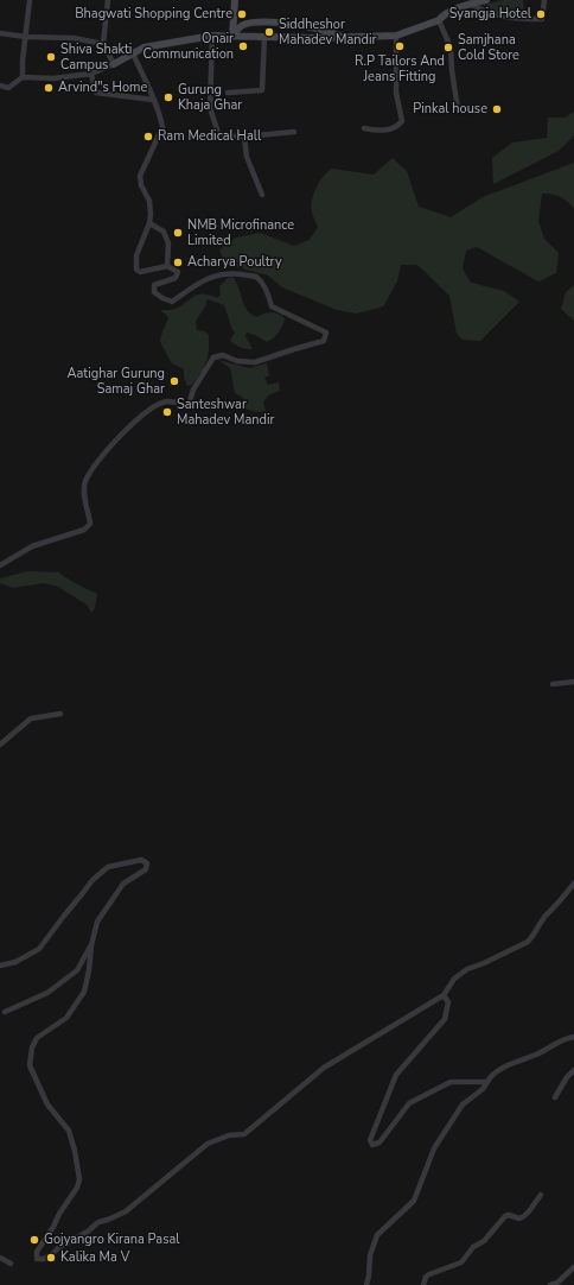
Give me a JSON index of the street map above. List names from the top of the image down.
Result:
{
  "places": [
    "Bhagwati Shopping Centre",
    "Syangja Hotel",
    "Siddheshor Mahadev Mandir",
    "Onair Communication",
    "R.P Tailors And Jeans Fitting",
    "Samjhana Cold Store",
    "Shiva Shakti Campus",
    "Arvind\"s Home",
    "Gurung Khaja Ghar",
    "Pinkal house",
    "Ram Medical Hall",
    "NMB Microfinance Limited",
    "Acharya Poultry",
    "Aatighar Gurung Samaj Ghar",
    "Santeshwar Mahadev Mandir",
    "Gojyangro Kirana Pasal",
    "Kalika Ma V"
  ]
}
